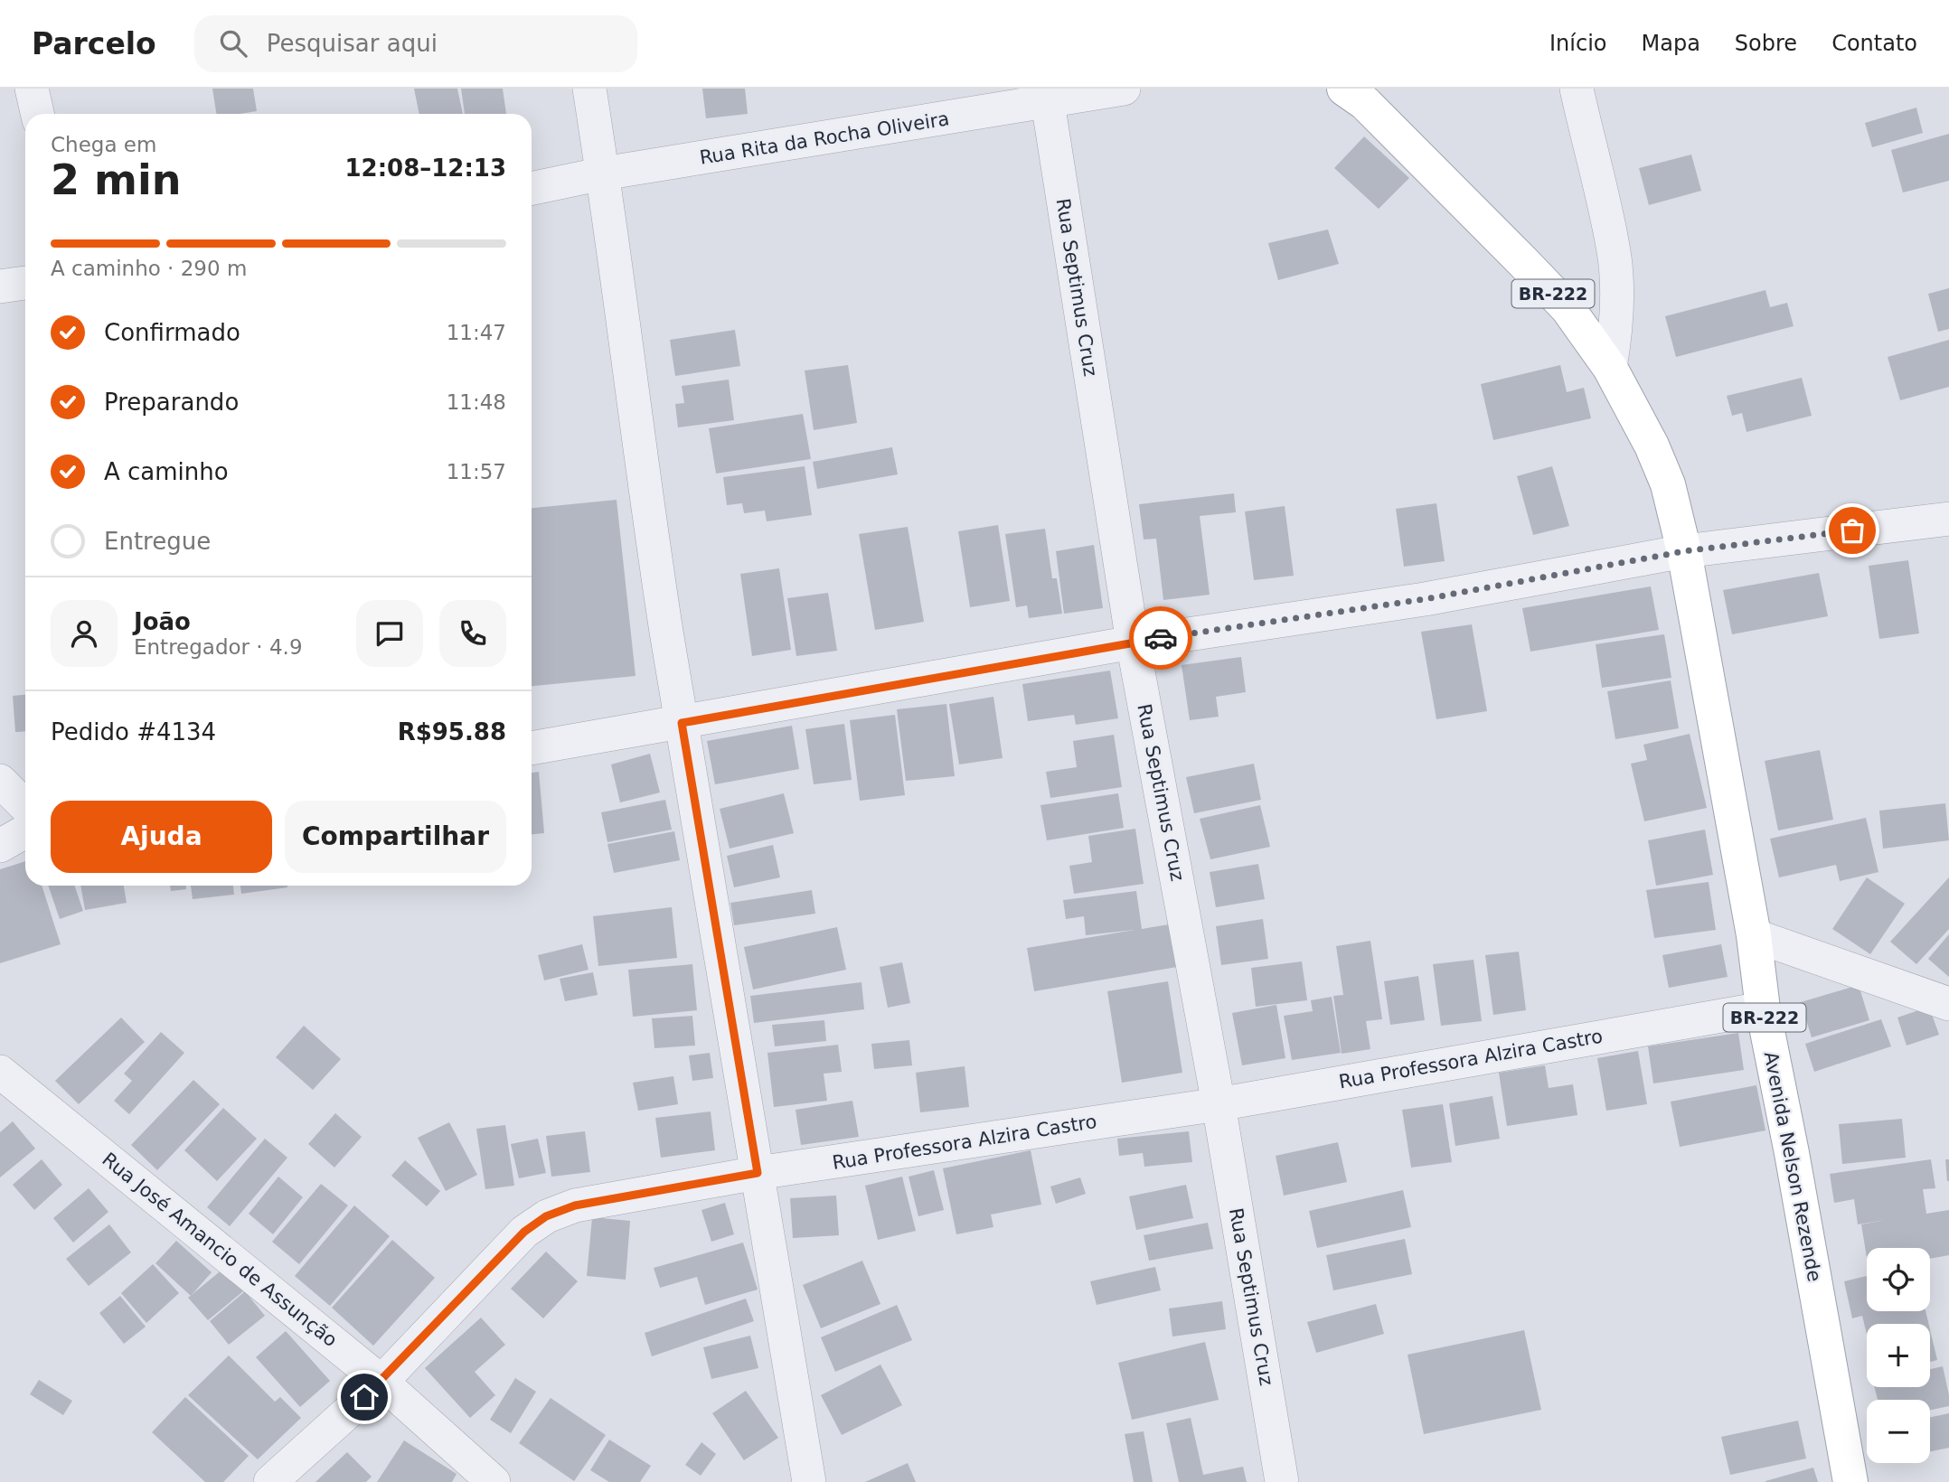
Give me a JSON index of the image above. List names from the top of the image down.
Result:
{
  "streets": {
    "main road": ["BR-222", "Avenida Nelson Rezende"],
    "street": [
      "Rua Rita da Rocha Oliveira",
      "Rua Septimus Cruz",
      "Rua Professora Alzira Castro",
      "Rua José Amancio de Assunção"
    ]
  },
  "crossings": [
    ["Rua Rita da Rocha Oliveira", "Rua Septimus Cruz"],
    ["Rua Septimus Cruz", "Rua Professora Alzira Castro"],
    ["BR-222", "Avenida Nelson Rezende"],
    ["Rua Professora Alzira Castro", "Avenida Nelson Rezende"],
    ["Rua Professora Alzira Castro", "Rua José Amancio de Assunção"]
  ],
  "page": {
    "header": "Parcelo",
    "search": "Pesquisar aqui",
    "nav": [
      "Início",
      "Mapa",
      "Sobre",
      "Contato"
    ],
    "heading": ["2 min", "Chega em", "12:08–12:13"],
    "panel": [
      "João",
      "Entregador · 4.9",
      "Pedido #4134",
      "R$95.88"
    ],
    "bar": "A caminho · 290 m",
    "list": [
      ["Confirmado", "11:47"],
      ["Preparando", "11:48"],
      ["A caminho", "11:57"],
      "Entregue"
    ],
    "buttons": ["Ajuda", "Compartilhar"],
    "map_buttons": ["+", "−"]
  }
}
